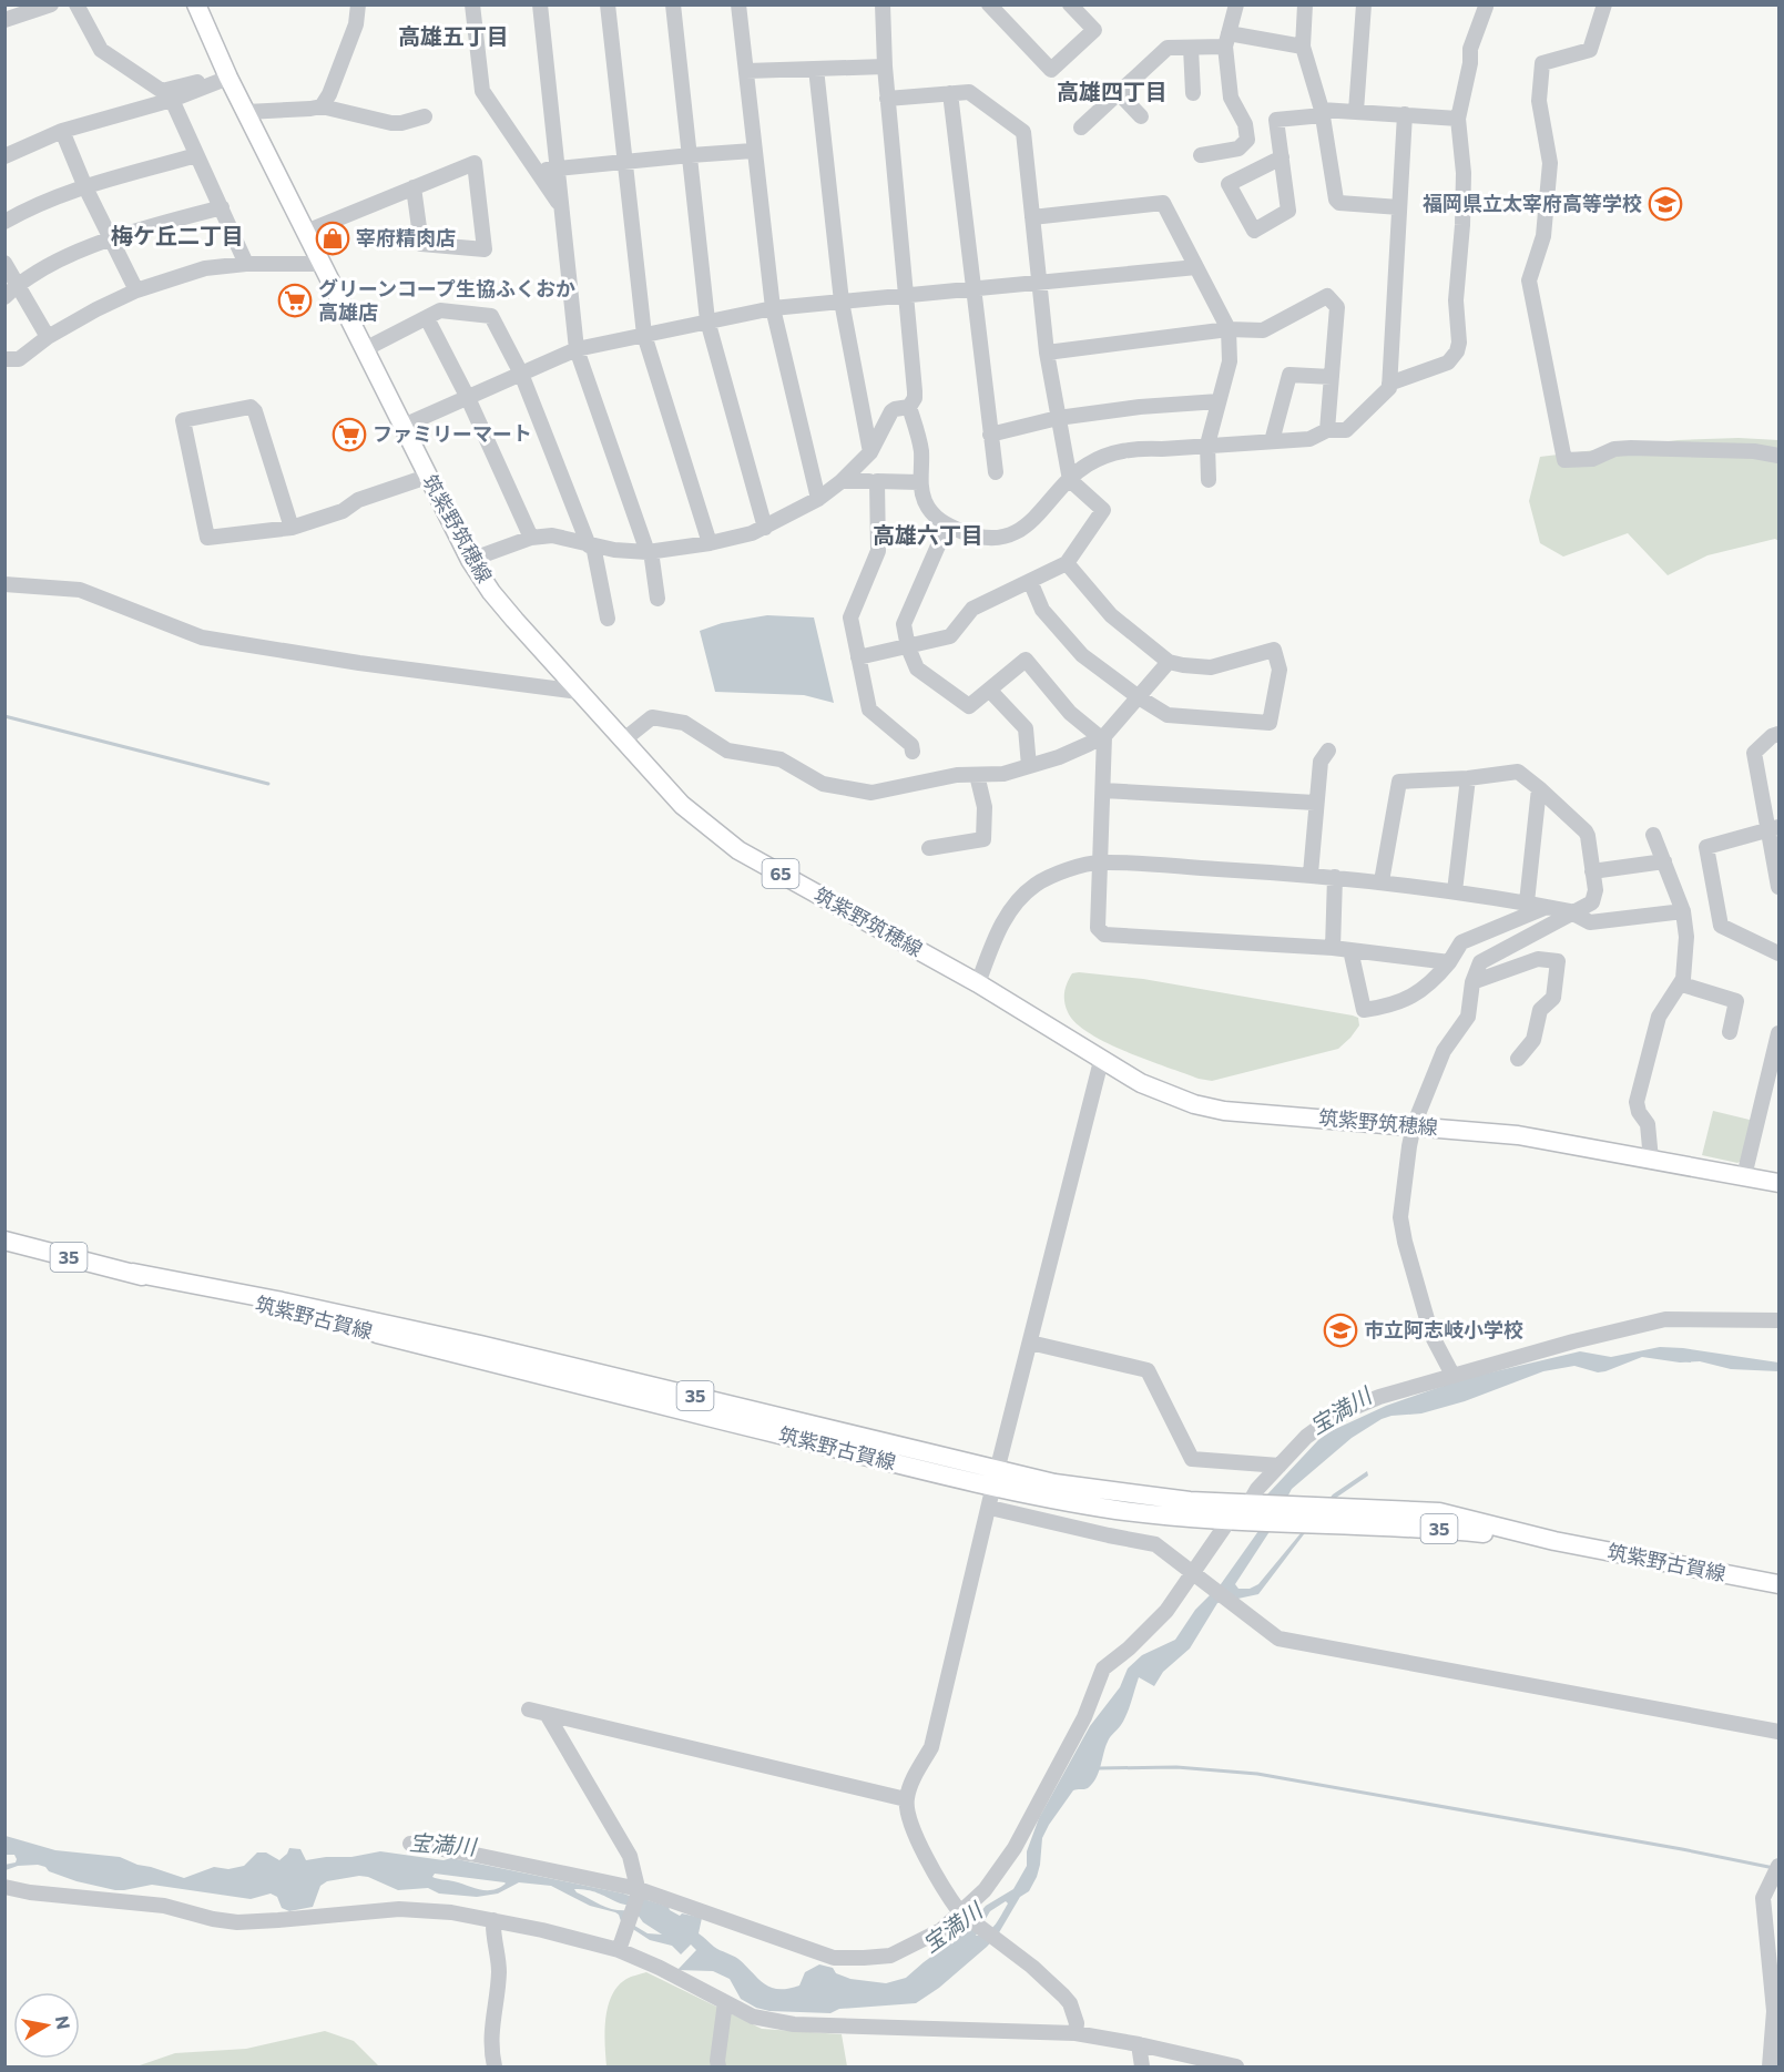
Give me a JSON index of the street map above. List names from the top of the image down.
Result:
{
  "streets": {
    "main road": [
      "筑紫野筑穂線",
      "65",
      "35",
      "筑紫野古賀線"
    ]
  },
  "districts": [
    "高雄五丁目",
    "高雄四丁目",
    "梅ケ丘二丁目",
    "高雄六丁目"
  ],
  "water": ["宝満川"],
  "places": {
    "school or university": ["福岡県立太宰府高等学校", "市立阿志岐小学校"],
    "shop": ["宰府精肉店"],
    "supermarket": ["グリーンコープ生協ふくおか 高雄店", "ファミリーマート"]
  },
  "north": "right"
}
